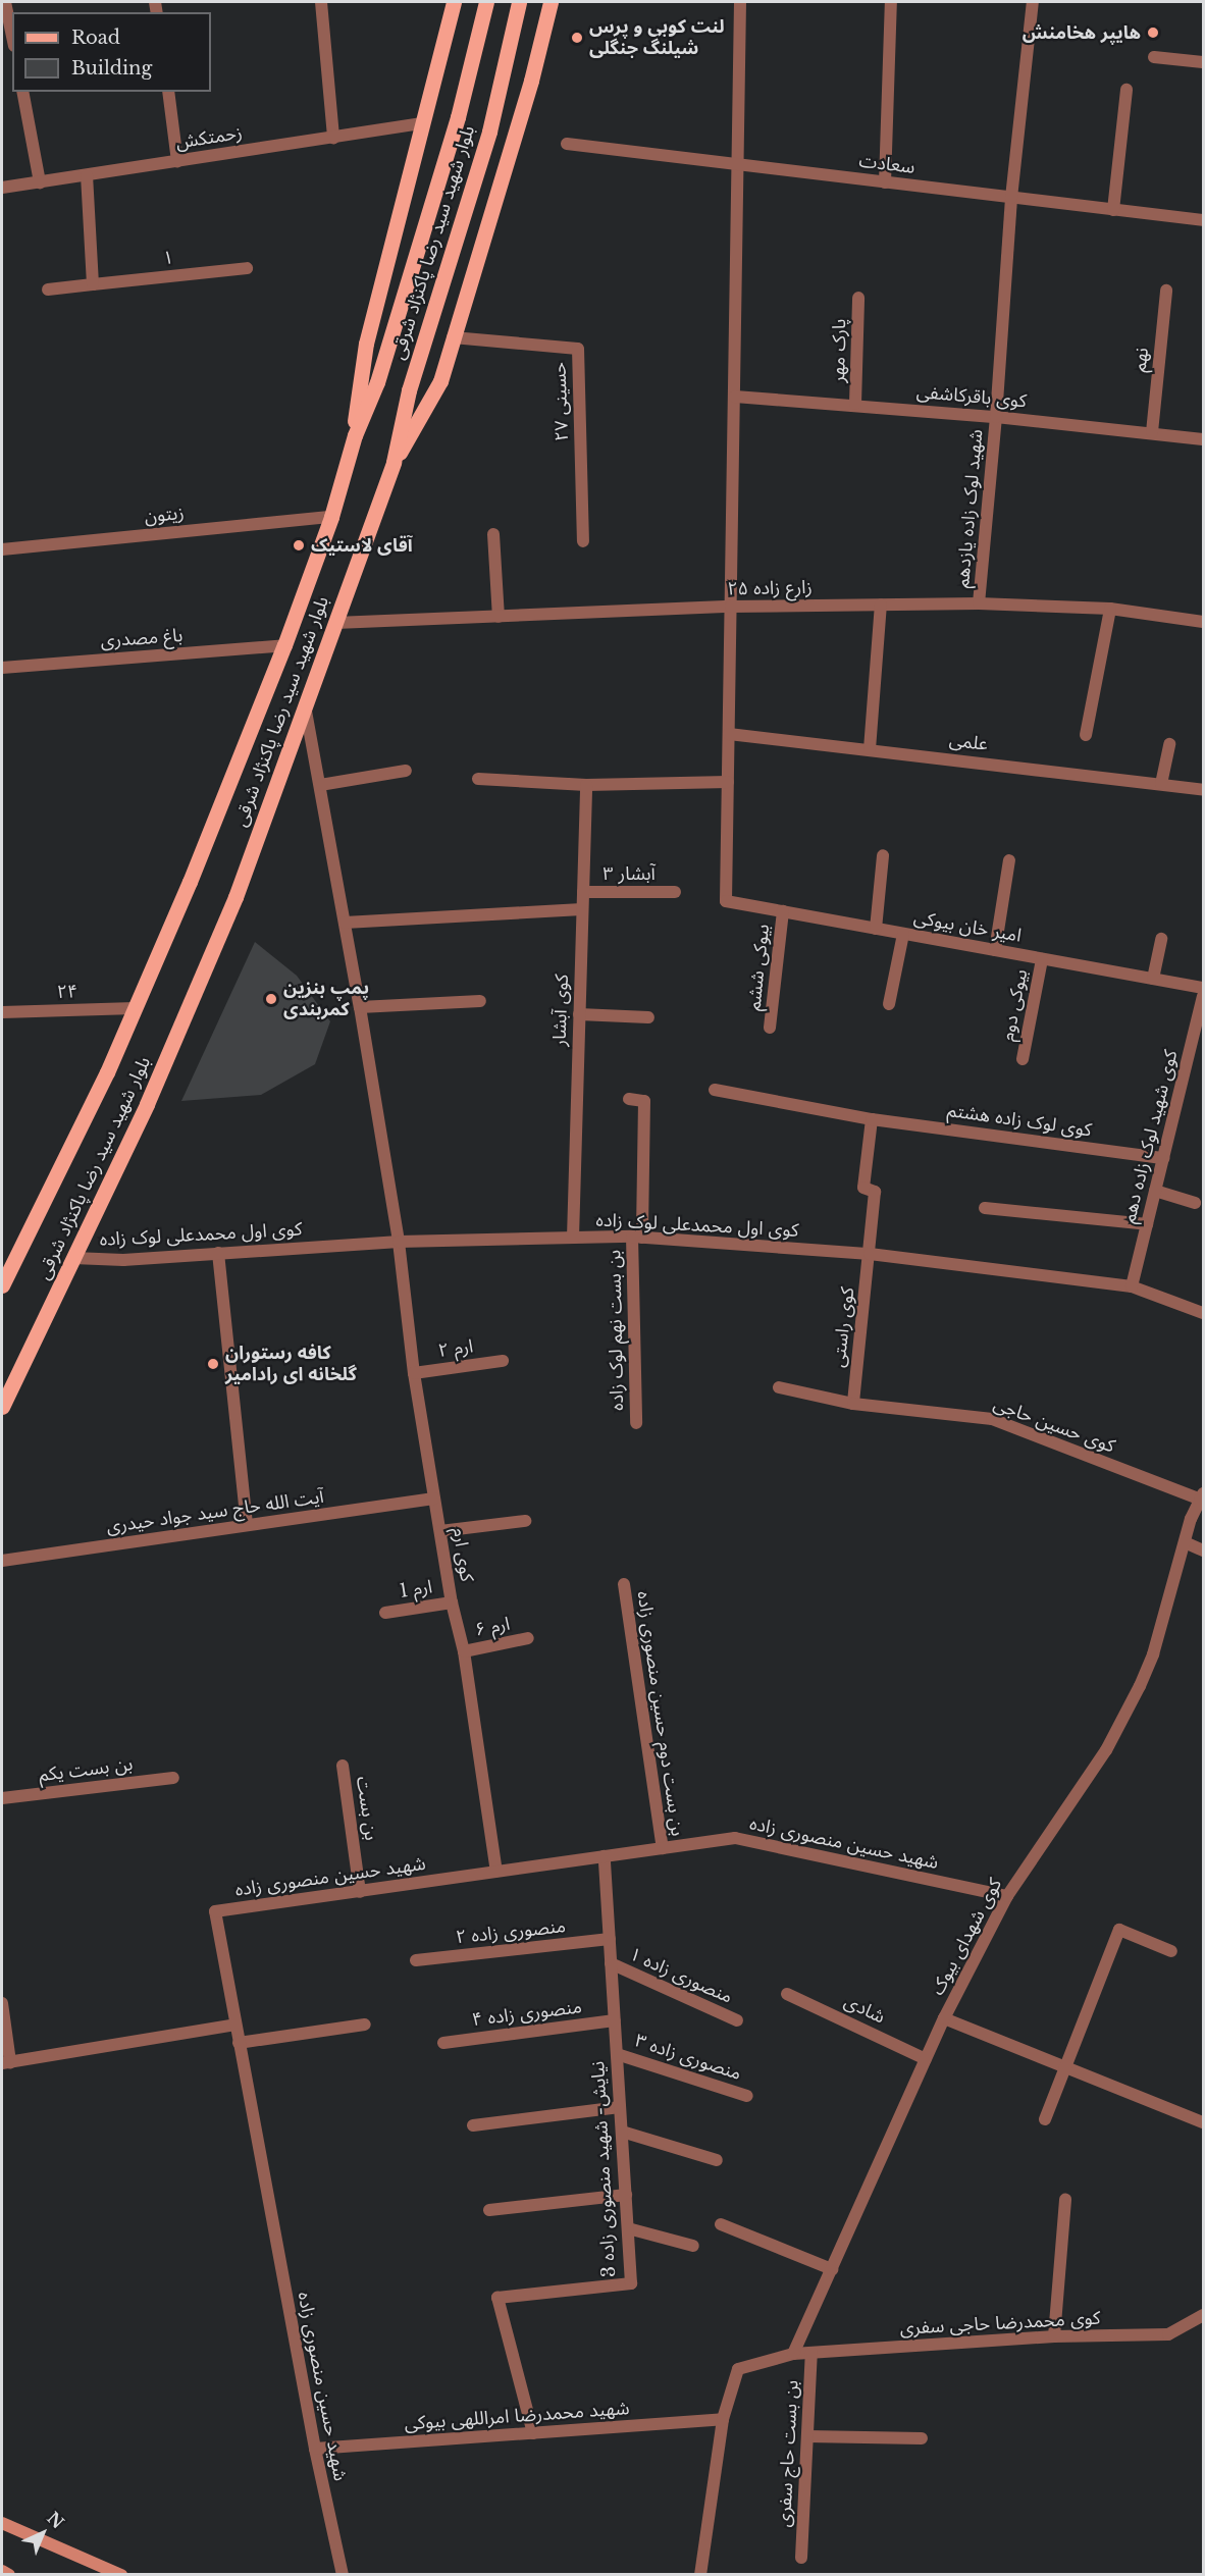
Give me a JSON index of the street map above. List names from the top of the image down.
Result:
{
  "streets": {
    "main road": ["بلوار شهید سید رضا پاکنژاد شرقی"],
    "street": [
      "زحمتکش",
      "سعادت",
      "۱",
      "پارک مهر",
      "نهم",
      "کوی باقرکاشفی",
      "حسینی ۲۷",
      "شهید لوک زاده یازدهم",
      "زیتون",
      "زارع زاده ۲۵",
      "باغ مصدری",
      "علمی",
      "آبشار ۳",
      "امیر خان بیوکی",
      "بیوکی ششم",
      "۲۴",
      "بیوکی دوم",
      "کوی آبشار",
      "کوی لوک زاده هشتم",
      "کوی شهید لوک زاده دهم",
      "کوی اول محمدعلی لوک زاده",
      "کوی راستی",
      "بن بست نهم لوک زاده",
      "ارم ۲",
      "کوی حسین حاجی",
      "آیت الله حاج سید جواد حیدری",
      "کوی ارم",
      "ارم 1",
      "ارم ۶",
      "بن بست دوم حسین منصوری زاده",
      "بن بست یکم",
      "بن بست",
      "شهید حسین منصوری زاده",
      "منصوری زاده ۲",
      "کوی شهدای بیوک",
      "منصوری زاده ۱",
      "شادی",
      "منصوری زاده ۴",
      "منصوری زاده ۳",
      "نیایش- شهید منصوری زاده 3",
      "کوی محمدرضا حاجی سفری",
      "شهید محمدرضا امراللهی بیوکی",
      "بن بست حاج سفری"
    ]
  },
  "crossings": [
    ["سعادت", "شهید لوک زاده یازدهم"],
    ["بلوار شهید سید رضا پاکنژاد شرقی", "زیتون"],
    ["بلوار شهید سید رضا پاکنژاد شرقی", "زارع زاده ۲۵"],
    ["بلوار شهید سید رضا پاکنژاد شرقی", "باغ مصدری"],
    ["بلوار شهید سید رضا پاکنژاد شرقی", "۲۴"],
    ["بلوار شهید سید رضا پاکنژاد شرقی", "کوی اول محمدعلی لوک زاده"],
    ["بلوار شهید سید رضا پاکنژاد شرقی", "کوی ارم"],
    ["پارک مهر", "کوی باقرکاشفی"],
    ["نهم", "کوی باقرکاشفی"],
    ["کوی باقرکاشفی", "شهید لوک زاده یازدهم"],
    ["شهید لوک زاده یازدهم", "زارع زاده ۲۵"],
    ["آبشار ۳", "کوی آبشار"],
    ["امیر خان بیوکی", "بیوکی ششم"],
    ["امیر خان بیوکی", "بیوکی دوم"],
    ["کوی آبشار", "کوی اول محمدعلی لوک زاده"],
    ["کوی لوک زاده هشتم", "کوی شهید لوک زاده دهم"],
    ["کوی شهید لوک زاده دهم", "کوی اول محمدعلی لوک زاده"],
    ["کوی اول محمدعلی لوک زاده", "کوی راستی"],
    ["کوی اول محمدعلی لوک زاده", "بن بست نهم لوک زاده"],
    ["کوی اول محمدعلی لوک زاده", "کوی ارم"],
    ["کوی راستی", "کوی حسین حاجی"],
    ["ارم ۲", "کوی ارم"],
    ["کوی حسین حاجی", "کوی شهدای بیوک"],
    ["آیت الله حاج سید جواد حیدری", "کوی ارم"],
    ["کوی ارم", "ارم 1"],
    ["کوی ارم", "ارم ۶"],
    ["کوی ارم", "شهید حسین منصوری زاده"],
    ["بن بست دوم حسین منصوری زاده", "شهید حسین منصوری زاده"],
    ["بن بست", "شهید حسین منصوری زاده"],
    ["شهید حسین منصوری زاده", "کوی شهدای بیوک"],
    ["شهید حسین منصوری زاده", "نیایش- شهید منصوری زاده 3"],
    ["شهید حسین منصوری زاده", "شهید محمدرضا امراللهی بیوکی"],
    ["منصوری زاده ۲", "نیایش- شهید منصوری زاده 3"],
    ["کوی شهدای بیوک", "شادی"],
    ["کوی شهدای بیوک", "کوی محمدرضا حاجی سفری"],
    ["منصوری زاده ۱", "نیایش- شهید منصوری زاده 3"],
    ["منصوری زاده ۴", "نیایش- شهید منصوری زاده 3"],
    ["منصوری زاده ۳", "نیایش- شهید منصوری زاده 3"],
    ["نیایش- شهید منصوری زاده 3", "شهید محمدرضا امراللهی بیوکی"],
    ["کوی محمدرضا حاجی سفری", "بن بست حاج سفری"]
  ],
  "places": [
    "هایپر هخامنش",
    "لنت کوبی و پرس شیلنگ‌ جنگلی",
    "آقای لاستیک",
    "پمپ بنزین کمربندی",
    "کافه رستوران گلخانه ای رادامیر"
  ],
  "legend": ["Road", "Building"],
  "north": "top right"
}
